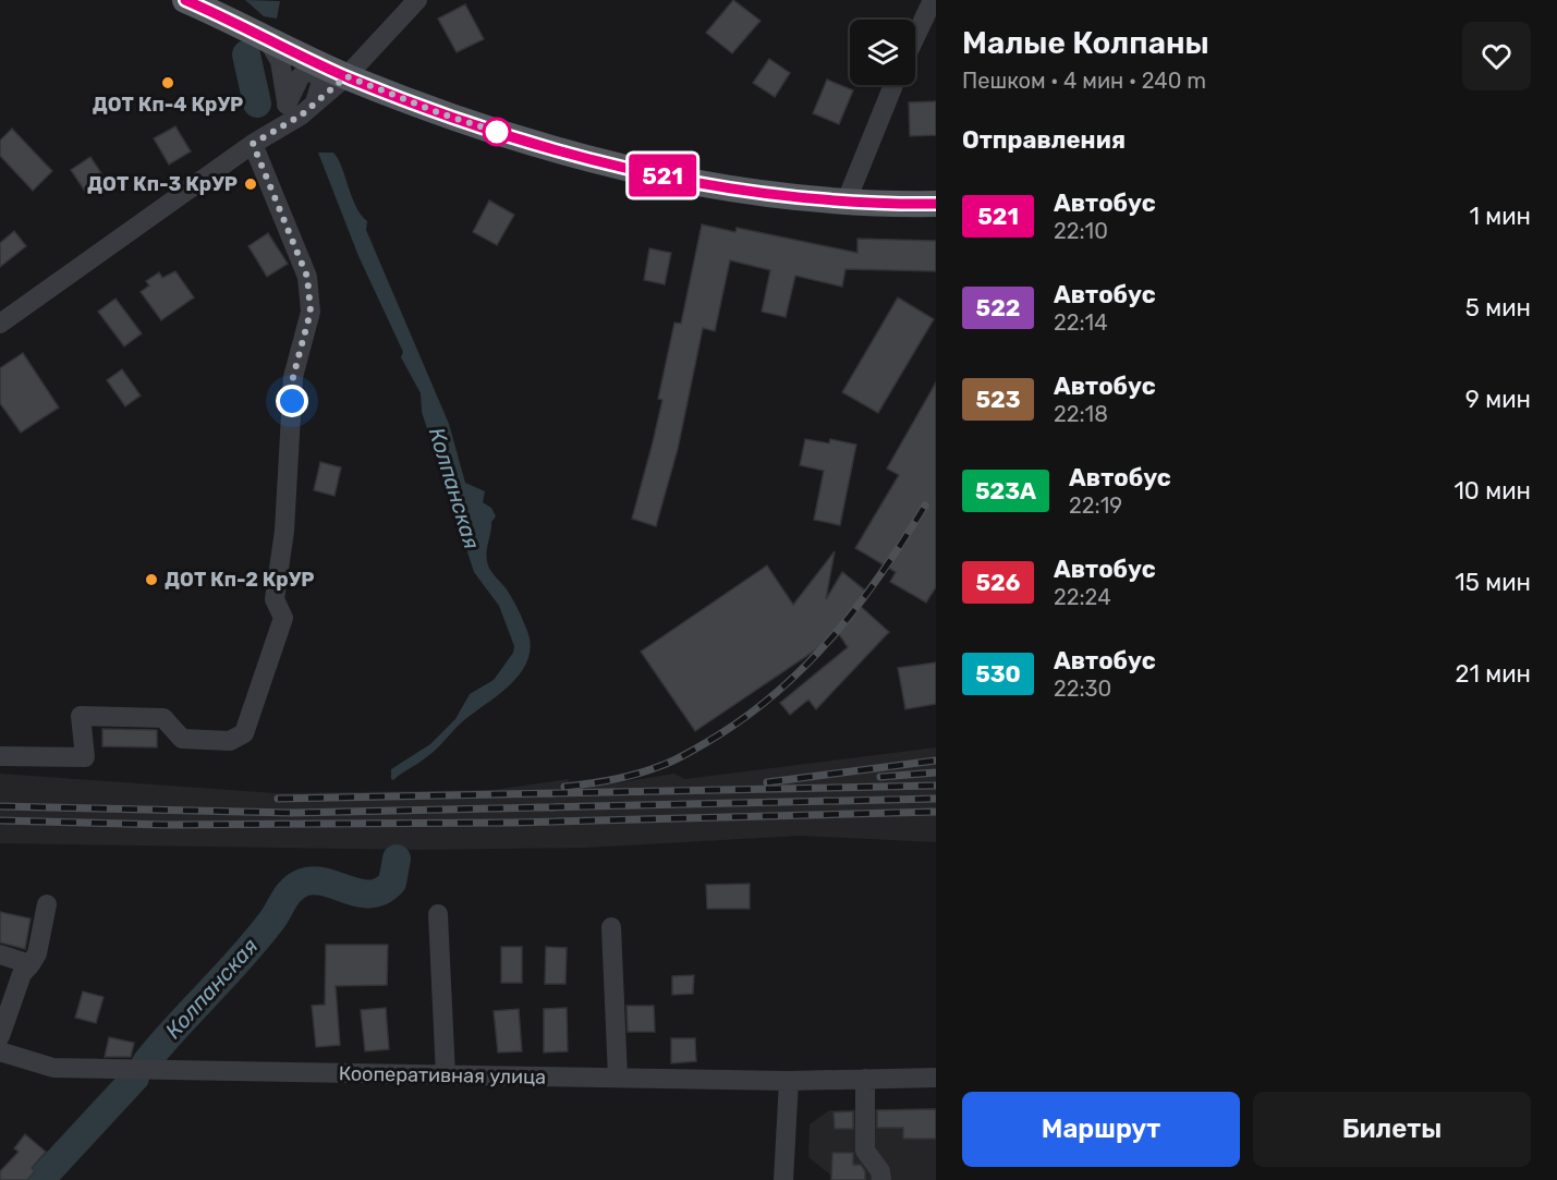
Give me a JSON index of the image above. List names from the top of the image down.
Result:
{
  "streets": {
    "street": ["Кооперативная улица"]
  },
  "water": ["Колпанская"],
  "places": ["ДОТ Кп-4 КрУР", "ДОТ Кп-3 КрУР", "ДОТ Кп-2 КрУР"],
  "lines": ["bus line 521"],
  "page": {
    "on_map": "521",
    "heading": [
      ["Малые Колпаны", "Пешком · 4 мин · 240 m"],
      "Отправления"
    ],
    "list": [
      {
        "mark": "521",
        "name": "Автобус",
        "note": "22:10",
        "value": "1 мин"
      },
      {
        "mark": "522",
        "name": "Автобус",
        "note": "22:14",
        "value": "5 мин"
      },
      {
        "mark": "523",
        "name": "Автобус",
        "note": "22:18",
        "value": "9 мин"
      },
      {
        "mark": "523А",
        "name": "Автобус",
        "note": "22:19",
        "value": "10 мин"
      },
      {
        "mark": "526",
        "name": "Автобус",
        "note": "22:24",
        "value": "15 мин"
      },
      {
        "mark": "530",
        "name": "Автобус",
        "note": "22:30",
        "value": "21 мин"
      }
    ],
    "buttons": ["Маршрут", "Билеты"]
  }
}
